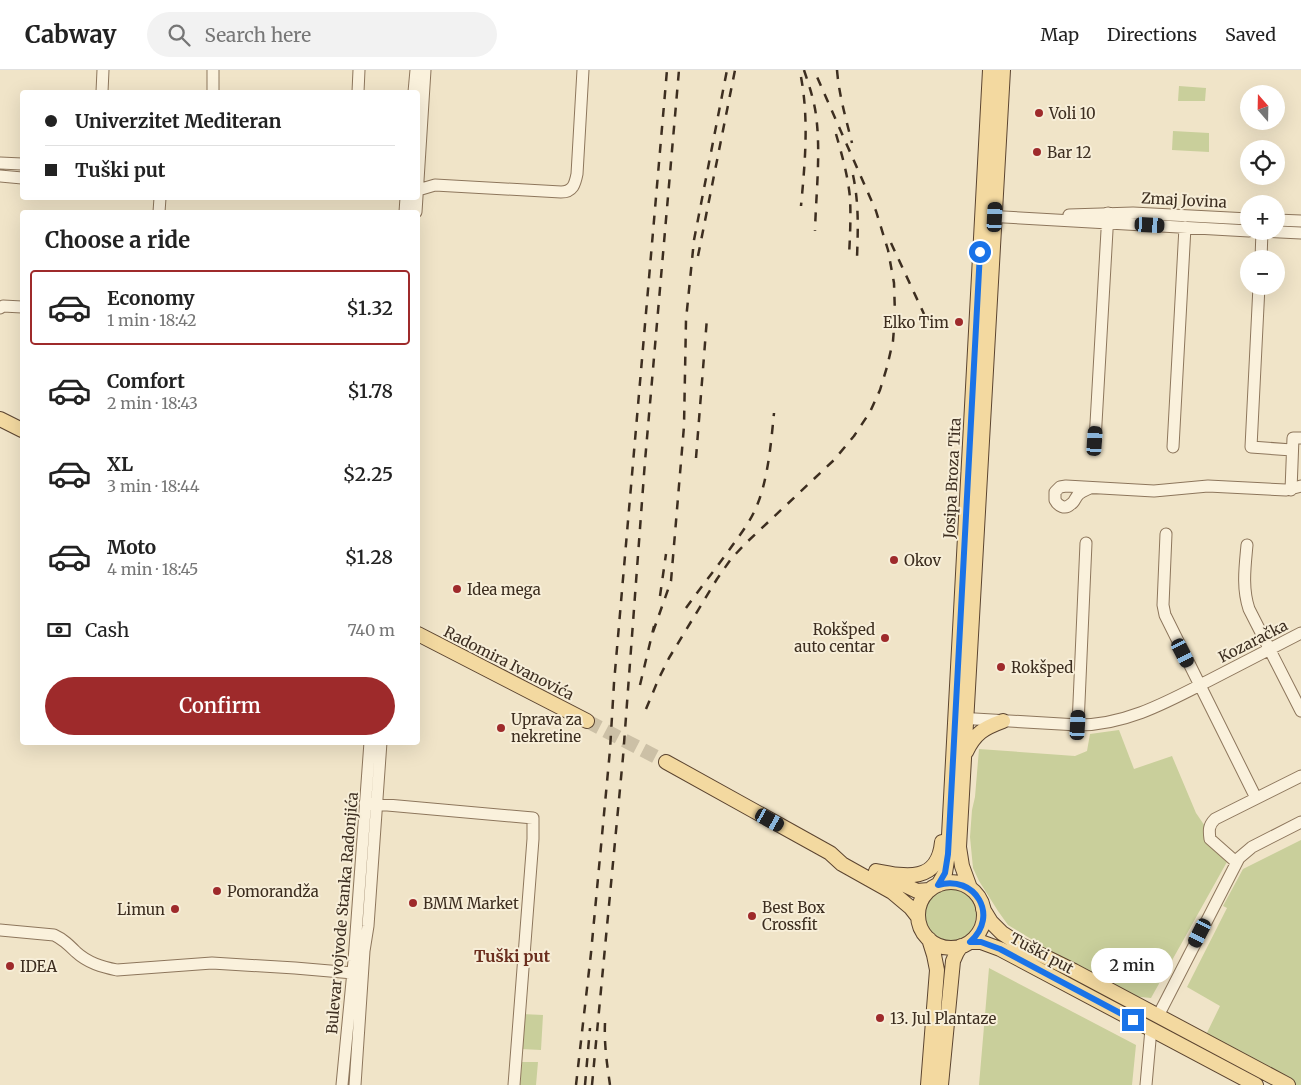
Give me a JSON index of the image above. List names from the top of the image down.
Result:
{
  "streets": {
    "main road": ["Josipa Broza Tita", "Radomira Ivanovića", "Tuški put"],
    "street": ["Zmaj Jovina", "Kozaračka", "Bulevar vojvode Stanka Radonjića"]
  },
  "crossings": [
    ["Zmaj Jovina", "Josipa Broza Tita"],
    ["Josipa Broza Tita", "Kozaračka"],
    ["Josipa Broza Tita", "Tuški put"]
  ],
  "districts": ["Tuški put"],
  "places": [
    "Voli 10",
    "Bar 12",
    "Elko Tim",
    "Okov",
    "Idea mega",
    "Rokšped auto centar",
    "Rokšped",
    "Uprava za nekretine",
    "Pomorandža",
    "BMM Market",
    "Limun",
    "Best Box Crossfit",
    "IDEA",
    "13. Jul Plantaze"
  ],
  "north": "top",
  "page": {
    "header": "Cabway",
    "search": "Search here",
    "nav": ["Map", "Directions", "Saved"],
    "map_buttons": ["+", "−"],
    "banner": ["Univerzitet Mediteran", "Tuški put"],
    "heading": "Choose a ride",
    "list": [
      {
        "name": "Economy",
        "note": "1 min · 18:42",
        "value": "$1.32"
      },
      {
        "name": "Comfort",
        "note": "2 min · 18:43",
        "value": "$1.78"
      },
      {
        "name": "XL",
        "note": "3 min · 18:44",
        "value": "$2.25"
      },
      {
        "name": "Moto",
        "note": "4 min · 18:45",
        "value": "$1.28"
      }
    ],
    "pay": ["Cash", "740 m"],
    "buttons": "Confirm",
    "bubble": "2 min"
  }
}
